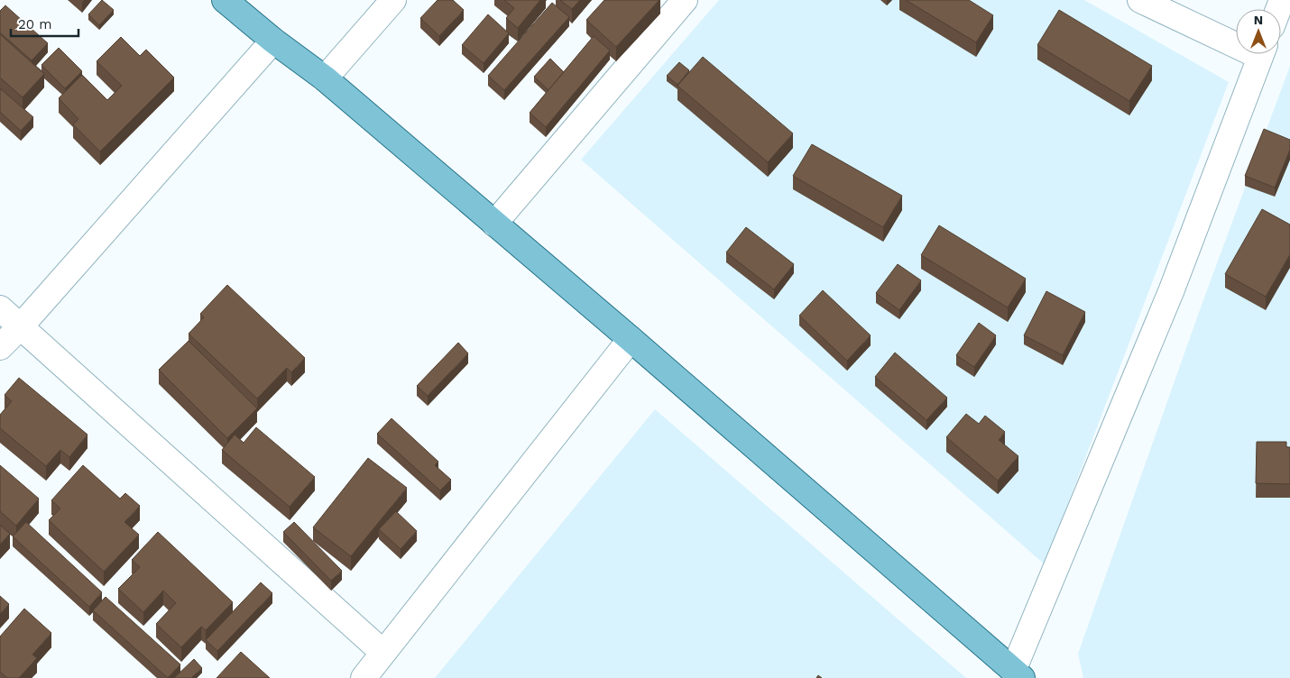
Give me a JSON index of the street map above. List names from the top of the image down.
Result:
{
  "scale_bar": "20 m",
  "north": "top"
}
